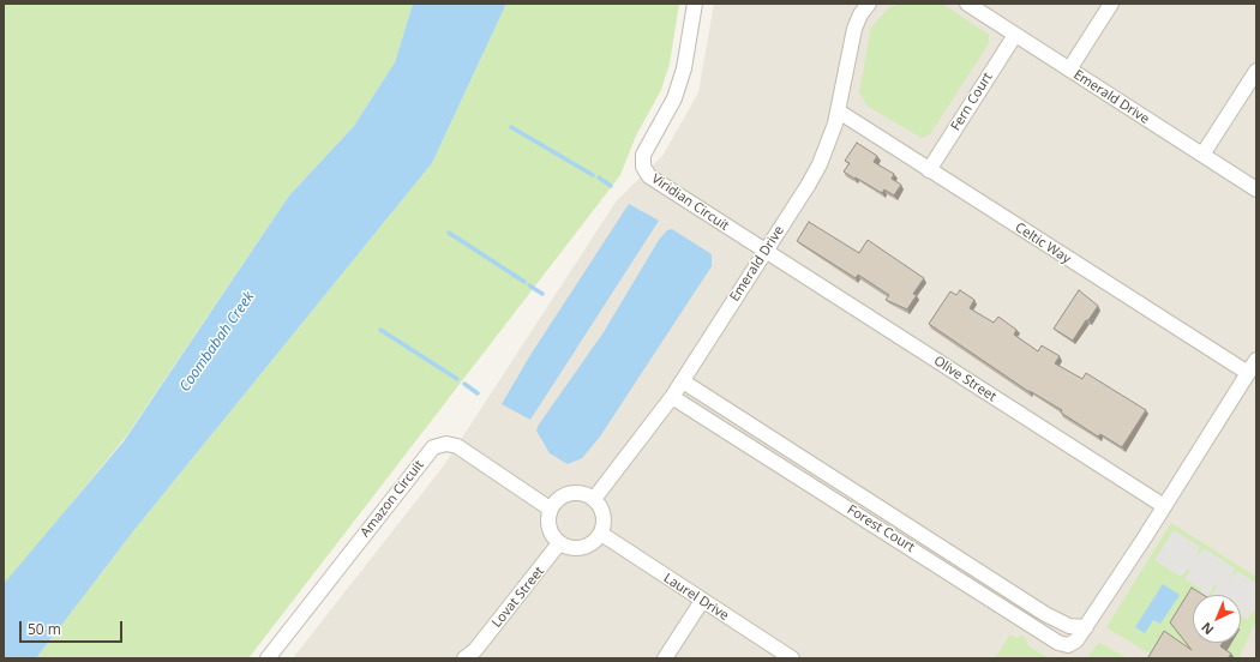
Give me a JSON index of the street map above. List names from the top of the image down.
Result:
{
  "streets": {
    "street": [
      "Emerald Drive",
      "Fern Court",
      "Viridian Circuit",
      "Celtic Way",
      "Olive Street",
      "Amazon Circuit",
      "Forest Court",
      "Lovat Street",
      "Laurel Drive"
    ]
  },
  "crossings": [
    ["Emerald Drive", "Fern Court"],
    ["Emerald Drive", "Viridian Circuit"],
    ["Emerald Drive", "Celtic Way"],
    ["Emerald Drive", "Olive Street"],
    ["Emerald Drive", "Amazon Circuit"],
    ["Emerald Drive", "Forest Court"],
    ["Emerald Drive", "Lovat Street"],
    ["Emerald Drive", "Laurel Drive"],
    ["Fern Court", "Celtic Way"],
    ["Viridian Circuit", "Olive Street"],
    ["Celtic Way", "Forest Court"],
    ["Olive Street", "Forest Court"],
    ["Amazon Circuit", "Lovat Street"],
    ["Amazon Circuit", "Laurel Drive"],
    ["Lovat Street", "Laurel Drive"]
  ],
  "water": ["Coombabah Creek"],
  "scale_bar": "50 m",
  "north": "bottom left"
}
